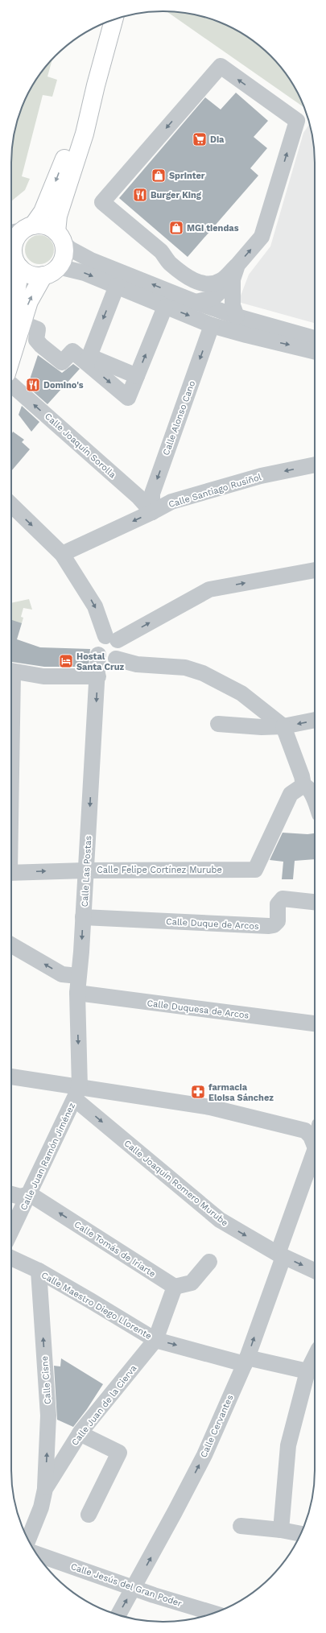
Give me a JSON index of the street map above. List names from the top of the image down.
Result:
{
  "streets": {
    "street": [
      "Calle Alonso Cano",
      "Calle Joaquín Sorolla",
      "Calle Santiago Rusiñol",
      "Calle Felipe Cortínez Murube",
      "Calle Las Postas",
      "Calle Duque de Arcos",
      "Calle Duquesa de Arcos",
      "Calle Juan Ramón Jiménez",
      "Calle Joaquín Romero Murube",
      "Calle Tomás de Iriarte",
      "Calle Maestro Diego Llorente",
      "Calle Cisne",
      "Calle Juan de la Cierva",
      "Calle Cervantes",
      "Calle Jesús del Gran Poder"
    ]
  },
  "crossings": [
    ["Calle Alonso Cano", "Calle Joaquín Sorolla"],
    ["Calle Alonso Cano", "Calle Santiago Rusiñol"],
    ["Calle Joaquín Sorolla", "Calle Santiago Rusiñol"],
    ["Calle Felipe Cortínez Murube", "Calle Las Postas"],
    ["Calle Las Postas", "Calle Duque de Arcos"],
    ["Calle Las Postas", "Calle Duquesa de Arcos"],
    ["Calle Las Postas", "Calle Juan Ramón Jiménez"],
    ["Calle Las Postas", "Calle Joaquín Romero Murube"],
    ["Calle Juan Ramón Jiménez", "Calle Joaquín Romero Murube"],
    ["Calle Juan Ramón Jiménez", "Calle Tomás de Iriarte"],
    ["Calle Joaquín Romero Murube", "Calle Cervantes"],
    ["Calle Maestro Diego Llorente", "Calle Cisne"],
    ["Calle Maestro Diego Llorente", "Calle Juan de la Cierva"],
    ["Calle Maestro Diego Llorente", "Calle Cervantes"],
    ["Calle Cisne", "Calle Juan de la Cierva"],
    ["Calle Cervantes", "Calle Jesús del Gran Poder"]
  ],
  "one_way": ["Calle Las Postas", "Calle Joaquín Romero Murube", "Calle Cisne"],
  "places": {
    "supermarket": ["Dia"],
    "shop": ["Sprinter", "MGi tiendas"],
    "restaurant": ["Burger King", "Domino's"],
    "hotel": ["Hostal Santa Cruz"],
    "pharmacy": ["farmacia Eloisa Sánchez"]
  }
}
